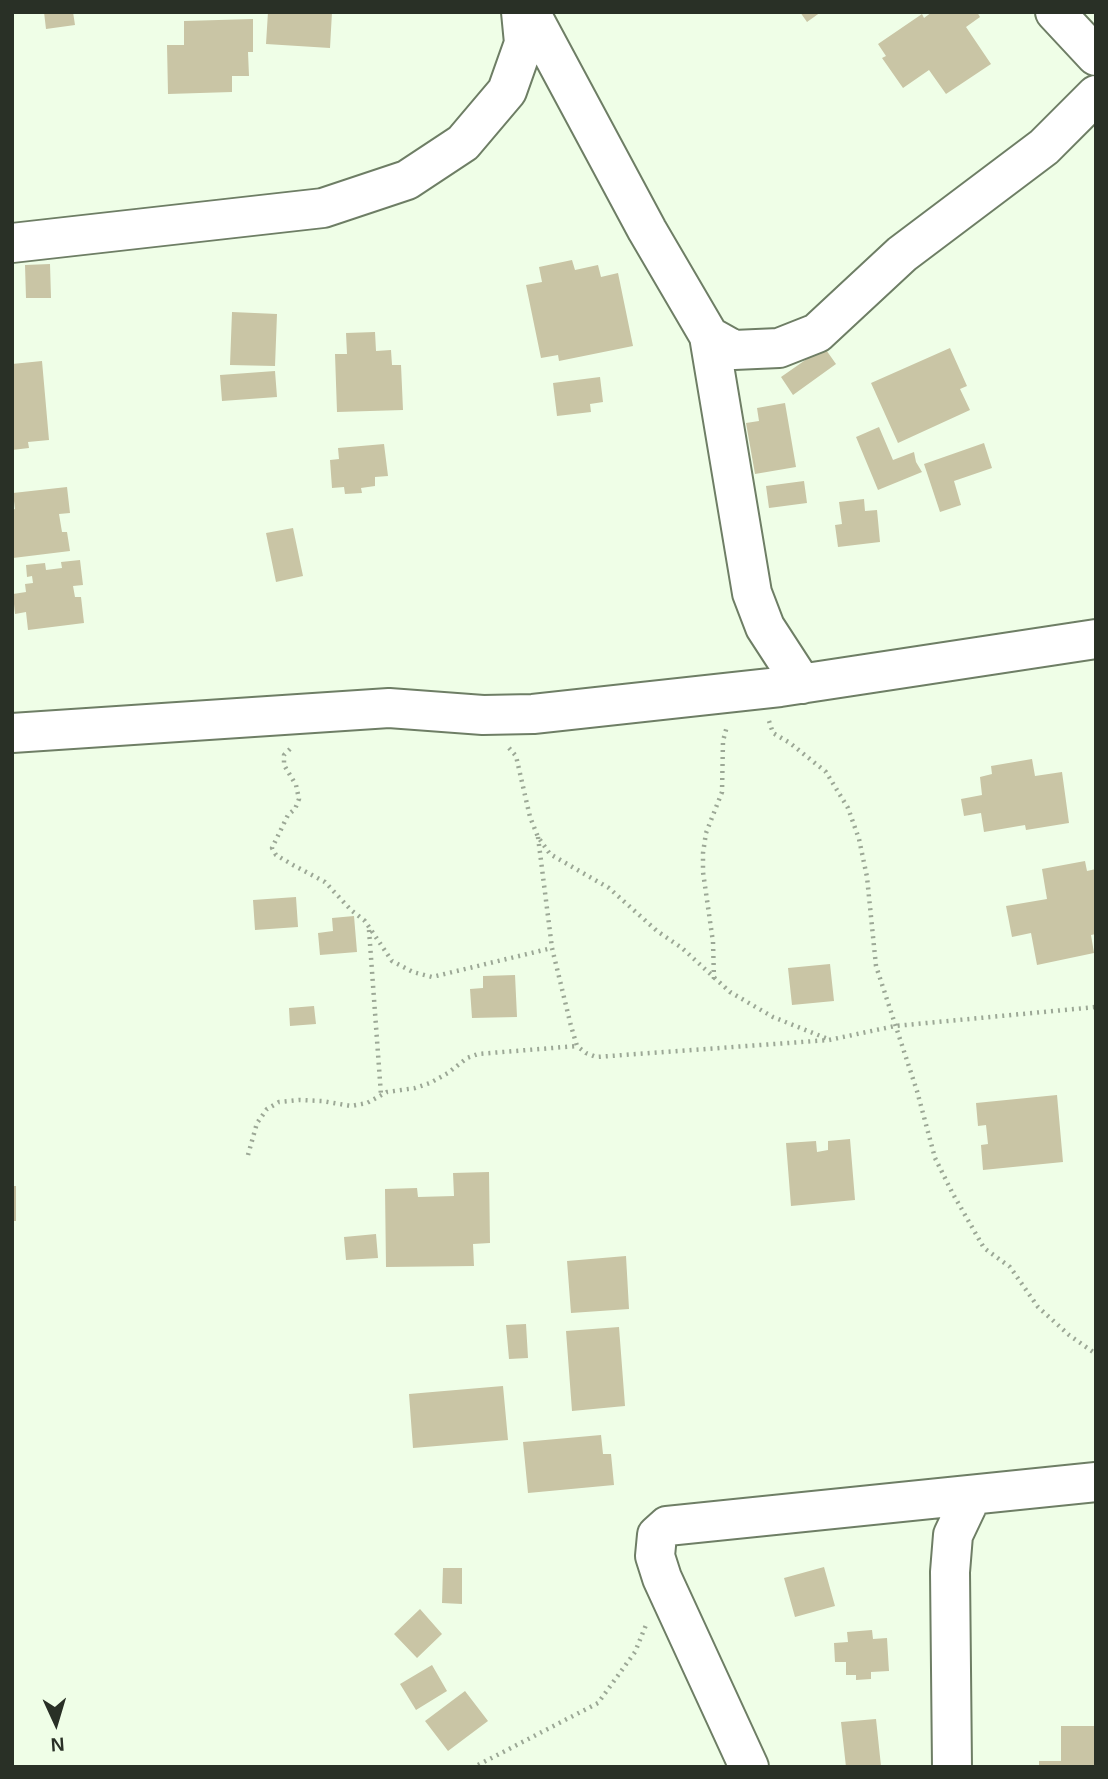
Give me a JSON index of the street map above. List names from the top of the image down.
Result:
{
  "north": "bottom"
}
